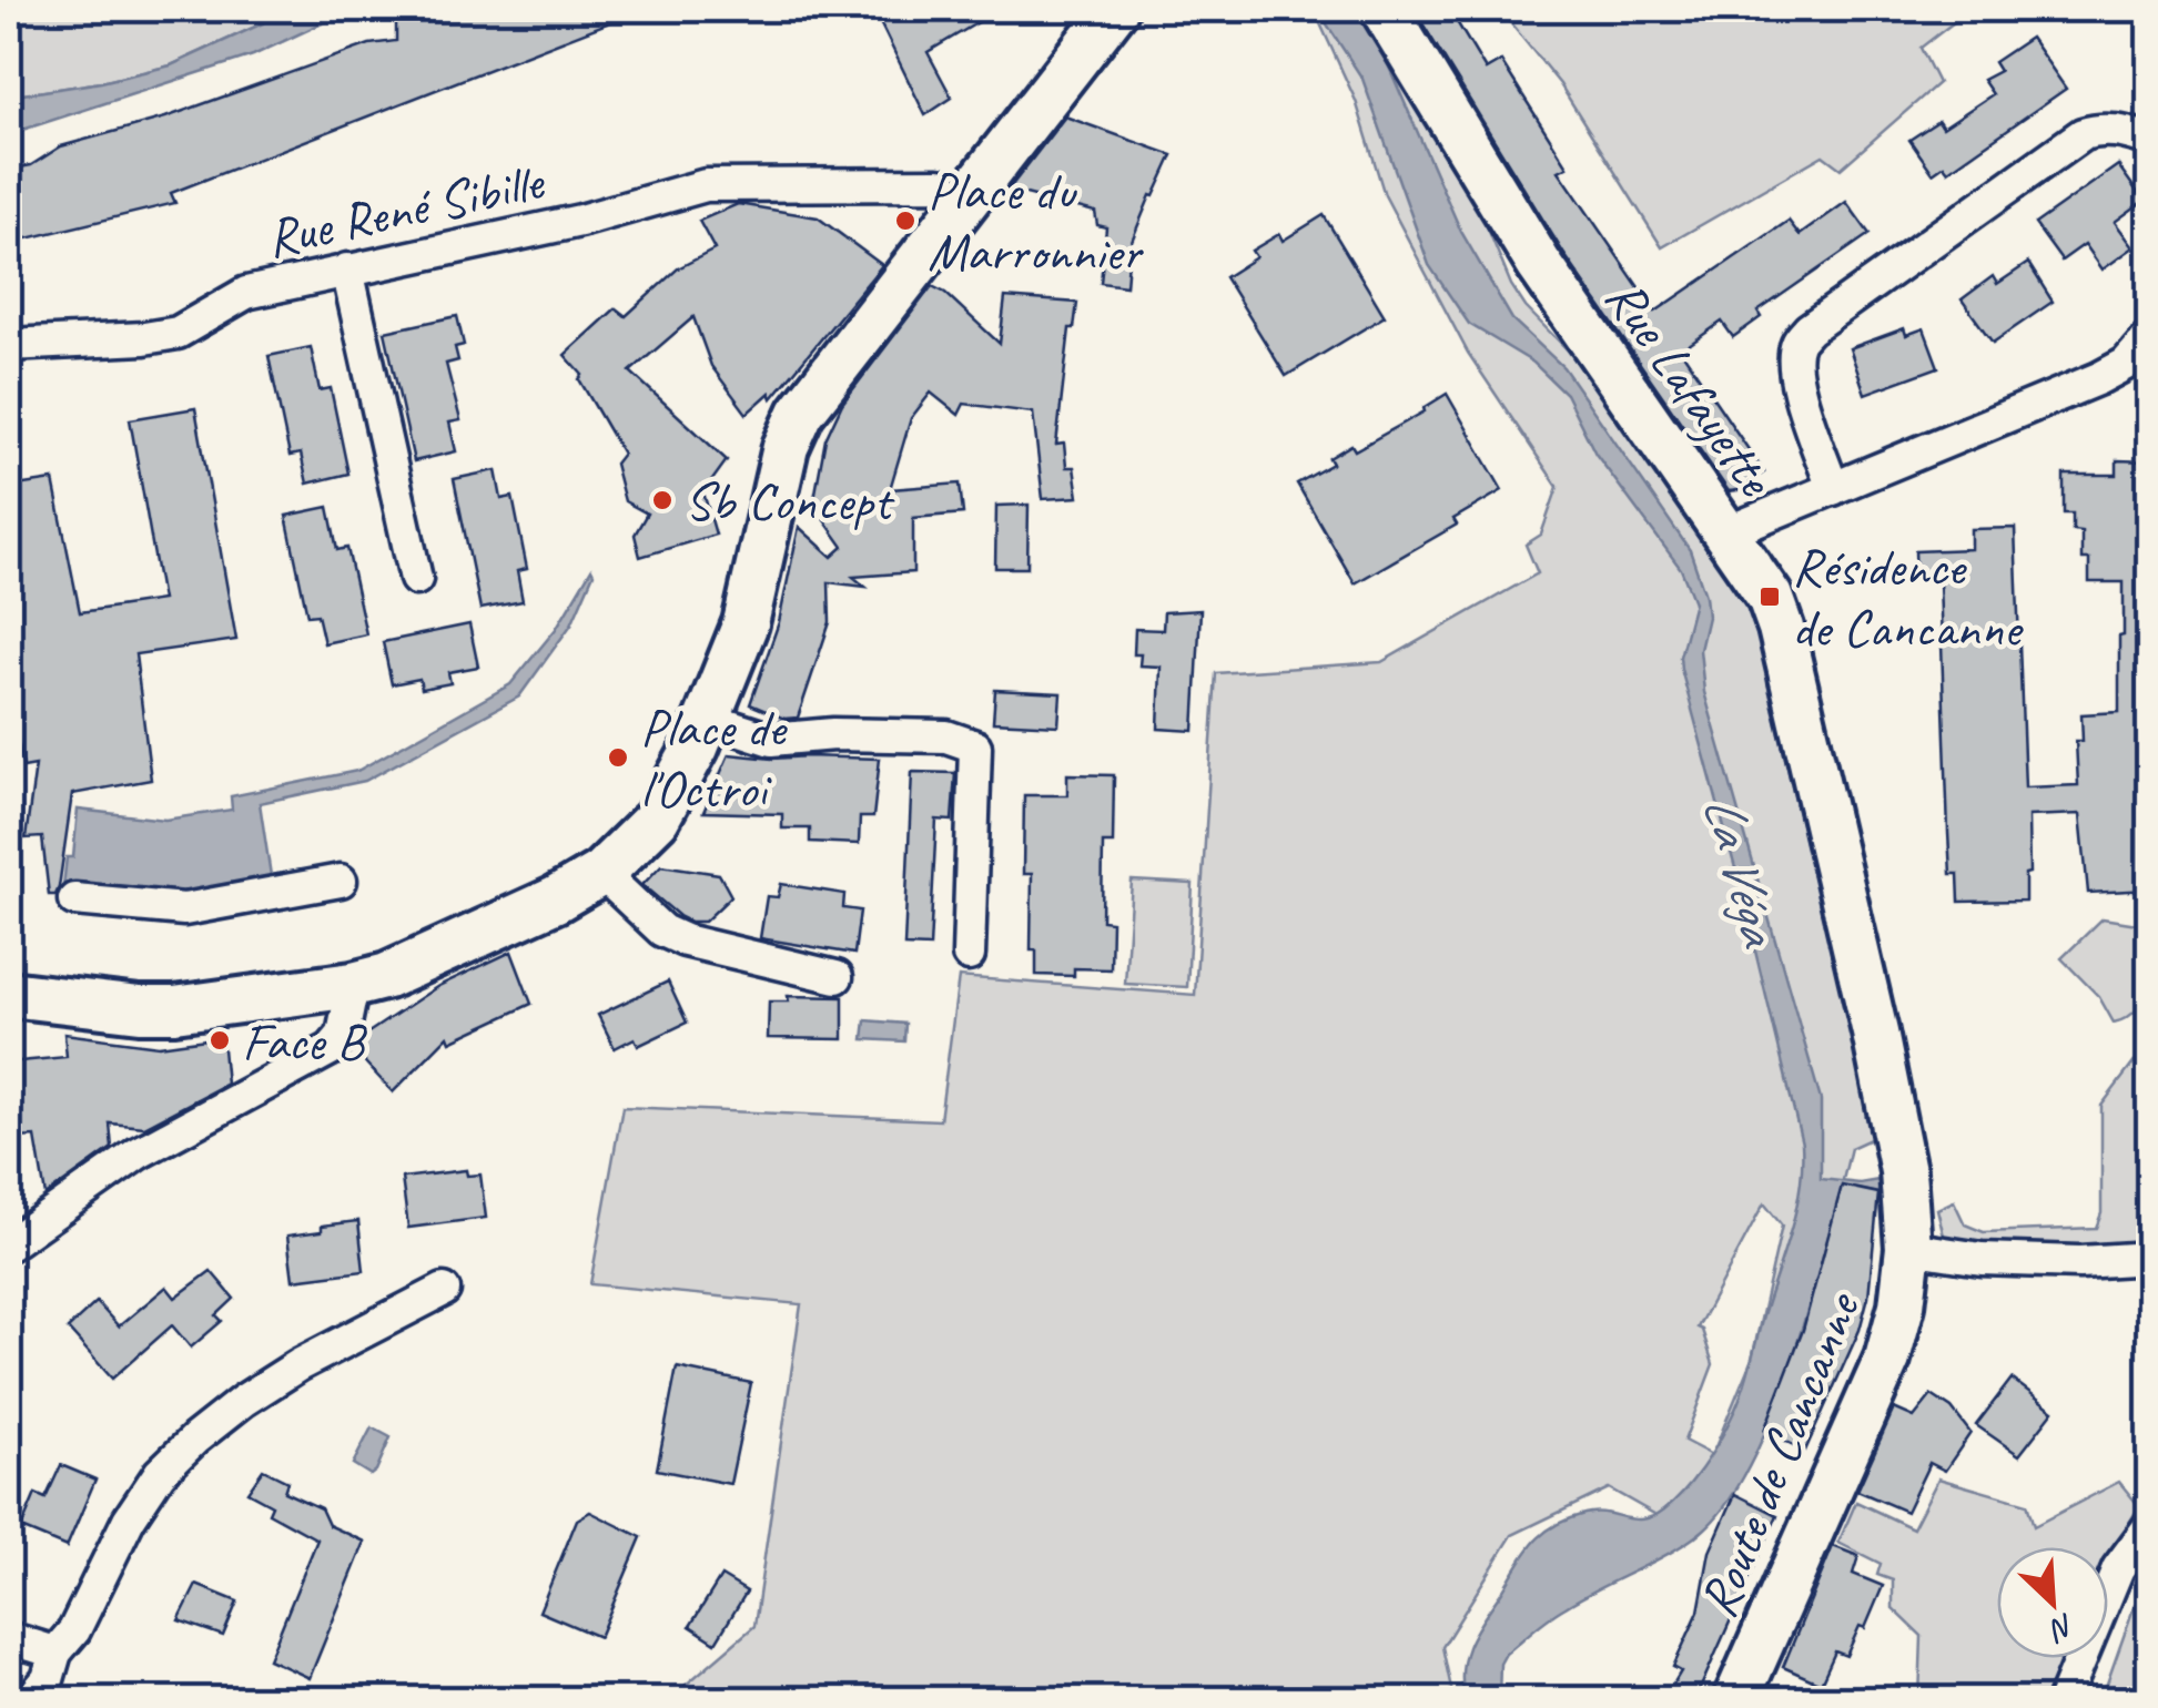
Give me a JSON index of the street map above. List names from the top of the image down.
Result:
{
  "streets": {
    "main road": ["Rue Lafayette", "Route de Cancanne"],
    "street": ["Rue René Sibille"]
  },
  "crossings": [
    ["Rue Lafayette", "Route de Cancanne"]
  ],
  "water": ["La Véga"],
  "places": {
    "other": [
      "Place du Marronnier",
      "Sb Concept",
      "Place de l'Octroi",
      "Face B"
    ],
    "transit": ["Résidence de Cancanne"]
  },
  "north": "bottom right"
}
